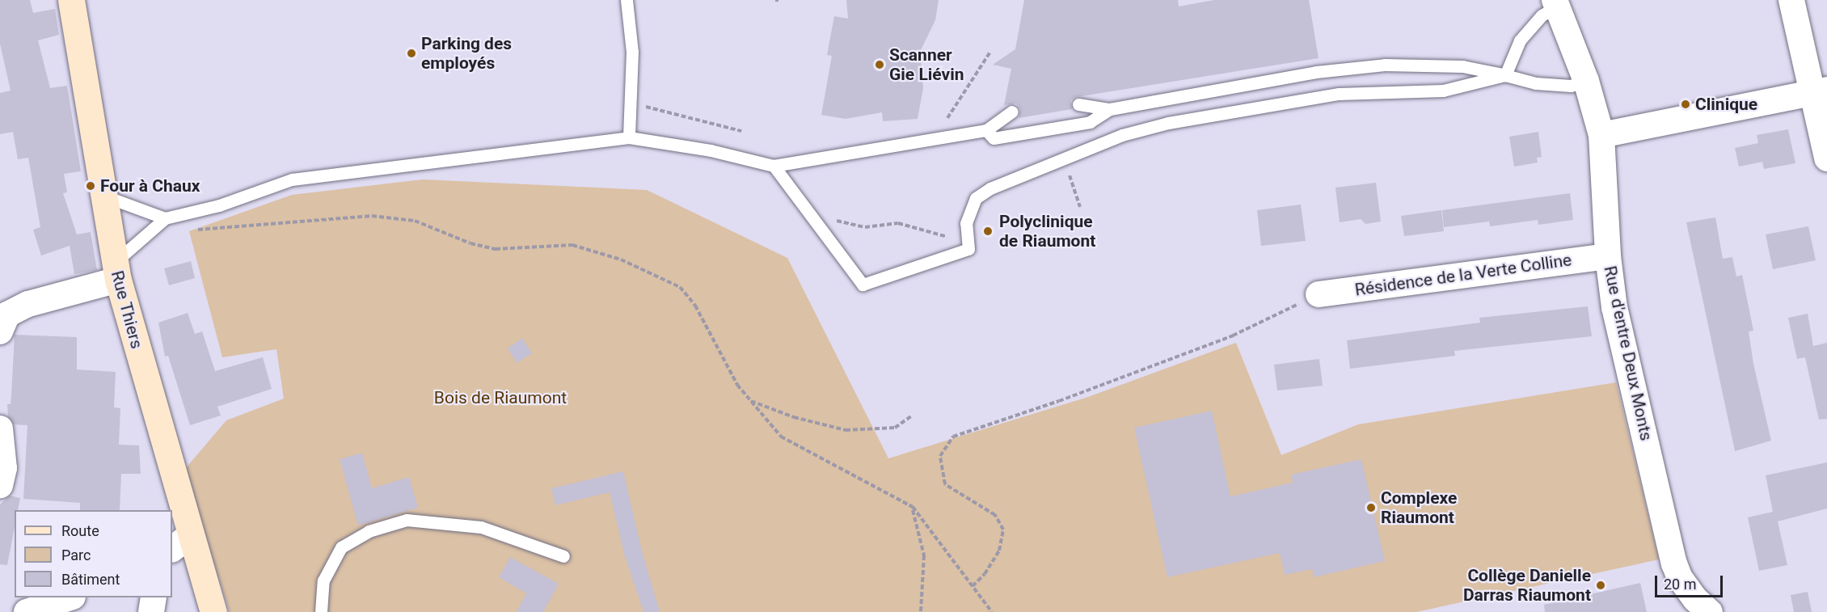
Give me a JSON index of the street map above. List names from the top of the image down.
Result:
{
  "streets": {
    "street": ["Résidence de la Verte Colline", "Rue Thiers", "Rue d'entre Deux Monts"]
  },
  "crossings": [
    ["Résidence de la Verte Colline", "Rue d'entre Deux Monts"]
  ],
  "parks": ["Bois de Riaumont"],
  "places": [
    "Parking des employés",
    "Scanner Gie Liévin",
    "Clinique",
    "Four à Chaux",
    "Polyclinique de Riaumont",
    "Complexe Riaumont",
    "Collège Danielle Darras Riaumont"
  ],
  "legend": ["Route", "Parc", "Bâtiment"],
  "scale_bar": "20 m"
}
